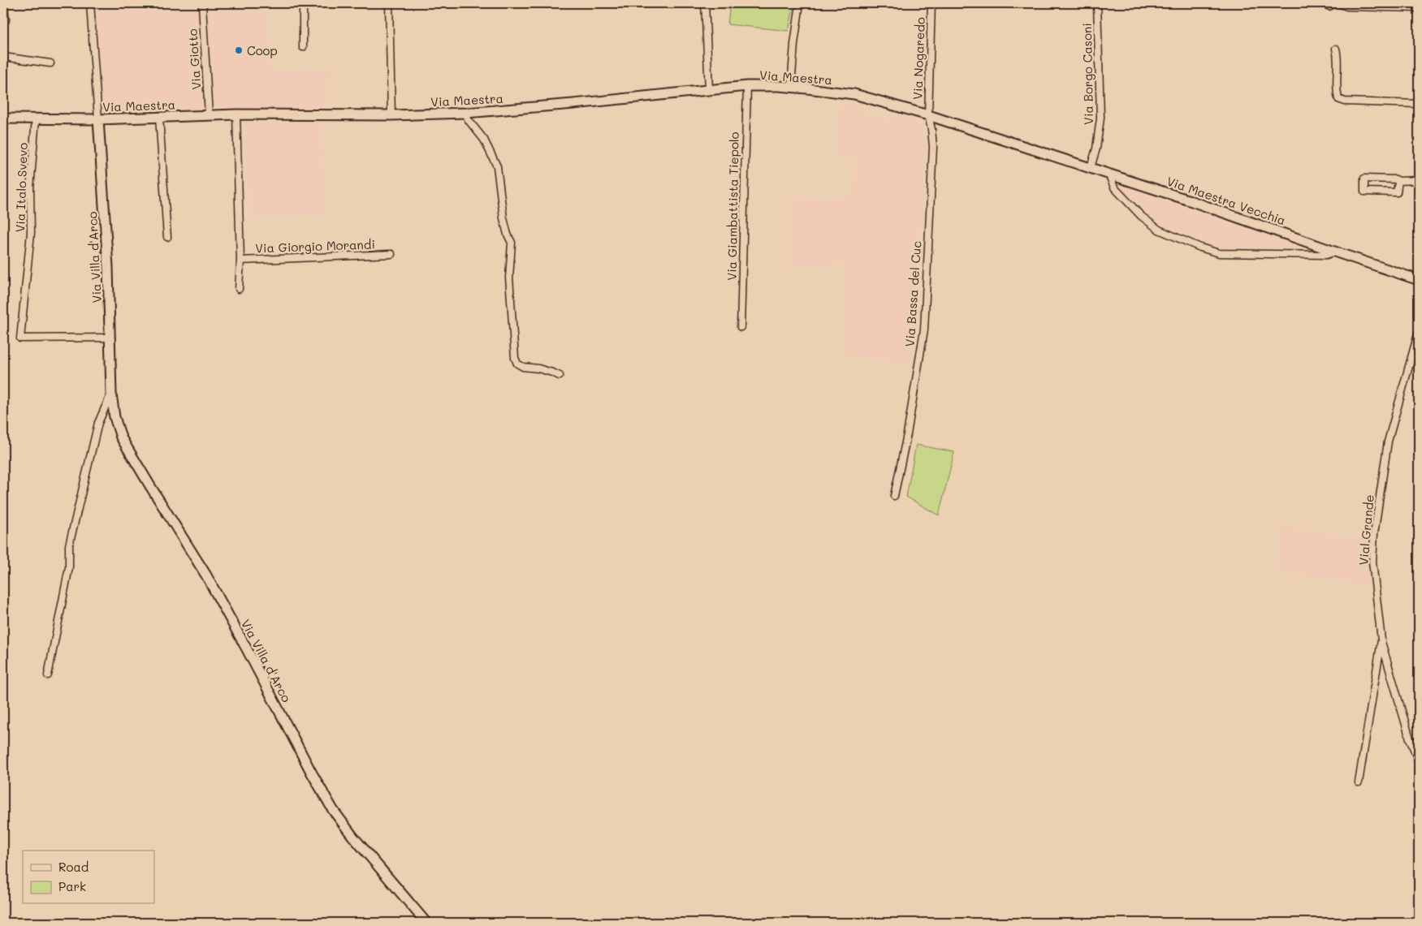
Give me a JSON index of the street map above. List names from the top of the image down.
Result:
{
  "streets": {
    "main road": ["Via Maestra", "Via Maestra Vecchia", "Via Villa d'Arco"],
    "street": [
      "Via Nogaredo",
      "Via Giotto",
      "Via Borgo Casoni",
      "Via Italo Svevo",
      "Via Giambattista Tiepolo",
      "Via Giorgio Morandi",
      "Via Bassa del Cuc",
      "Vial Grande"
    ]
  },
  "crossings": [
    ["Via Nogaredo", "Via Maestra"],
    ["Via Nogaredo", "Via Maestra Vecchia"],
    ["Via Nogaredo", "Via Bassa del Cuc"],
    ["Via Giotto", "Via Maestra"],
    ["Via Borgo Casoni", "Via Maestra Vecchia"],
    ["Via Maestra", "Via Italo Svevo"],
    ["Via Maestra", "Via Maestra Vecchia"],
    ["Via Maestra", "Via Giambattista Tiepolo"],
    ["Via Maestra", "Via Giorgio Morandi"],
    ["Via Maestra", "Via Villa d'Arco"],
    ["Via Maestra", "Via Bassa del Cuc"],
    ["Via Italo Svevo", "Via Villa d'Arco"],
    ["Via Maestra Vecchia", "Via Bassa del Cuc"]
  ],
  "places": ["Coop"],
  "legend": ["Road", "Park"]
}
